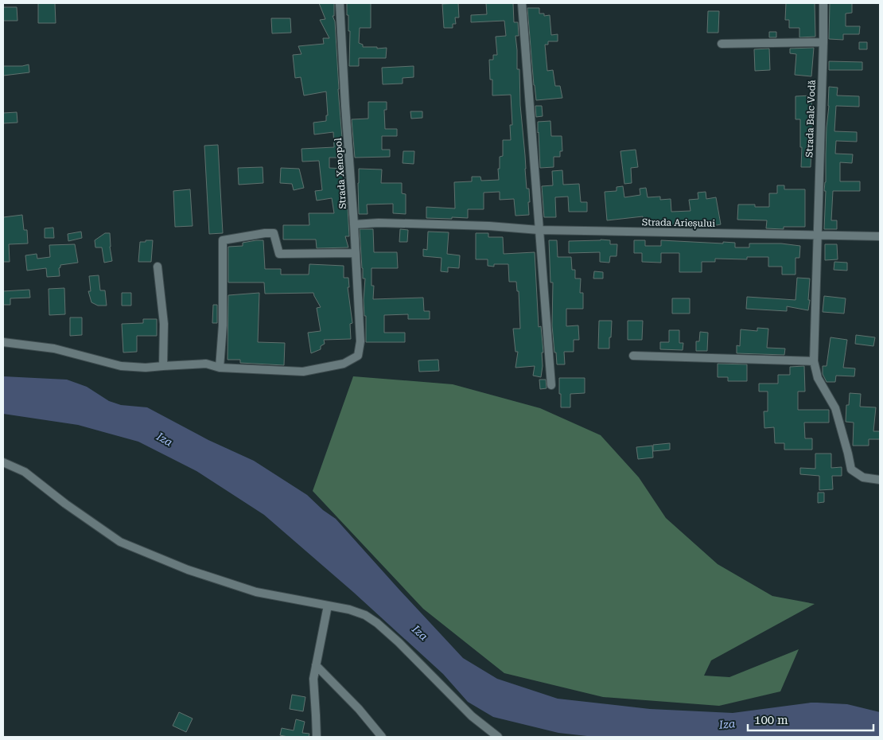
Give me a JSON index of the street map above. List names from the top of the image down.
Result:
{
  "streets": {
    "street": ["Strada Balc Vodă", "Strada Xenopol", "Strada Arieșului"]
  },
  "crossings": [
    ["Strada Balc Vodă", "Strada Arieșului"],
    ["Strada Xenopol", "Strada Arieșului"]
  ],
  "water": ["Iza"],
  "scale_bar": "100 m"
}
